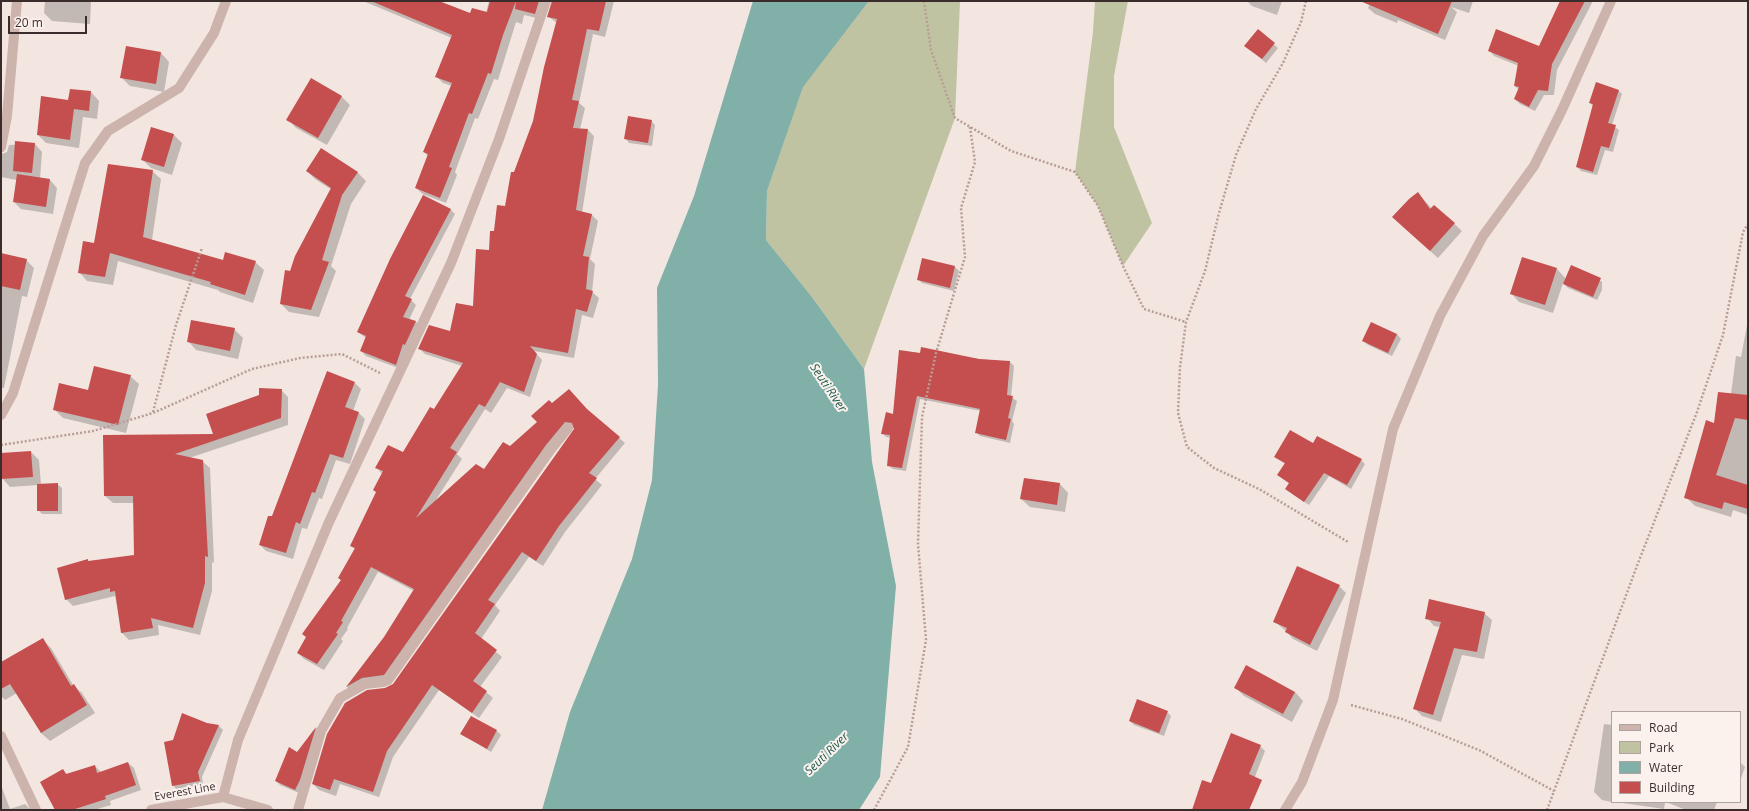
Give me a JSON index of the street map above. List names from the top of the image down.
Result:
{
  "streets": {
    "street": ["Everest Line"]
  },
  "water": ["Seuti River"],
  "legend": [
    "Road",
    "Park",
    "Water",
    "Building"
  ],
  "scale_bar": "20 m"
}
